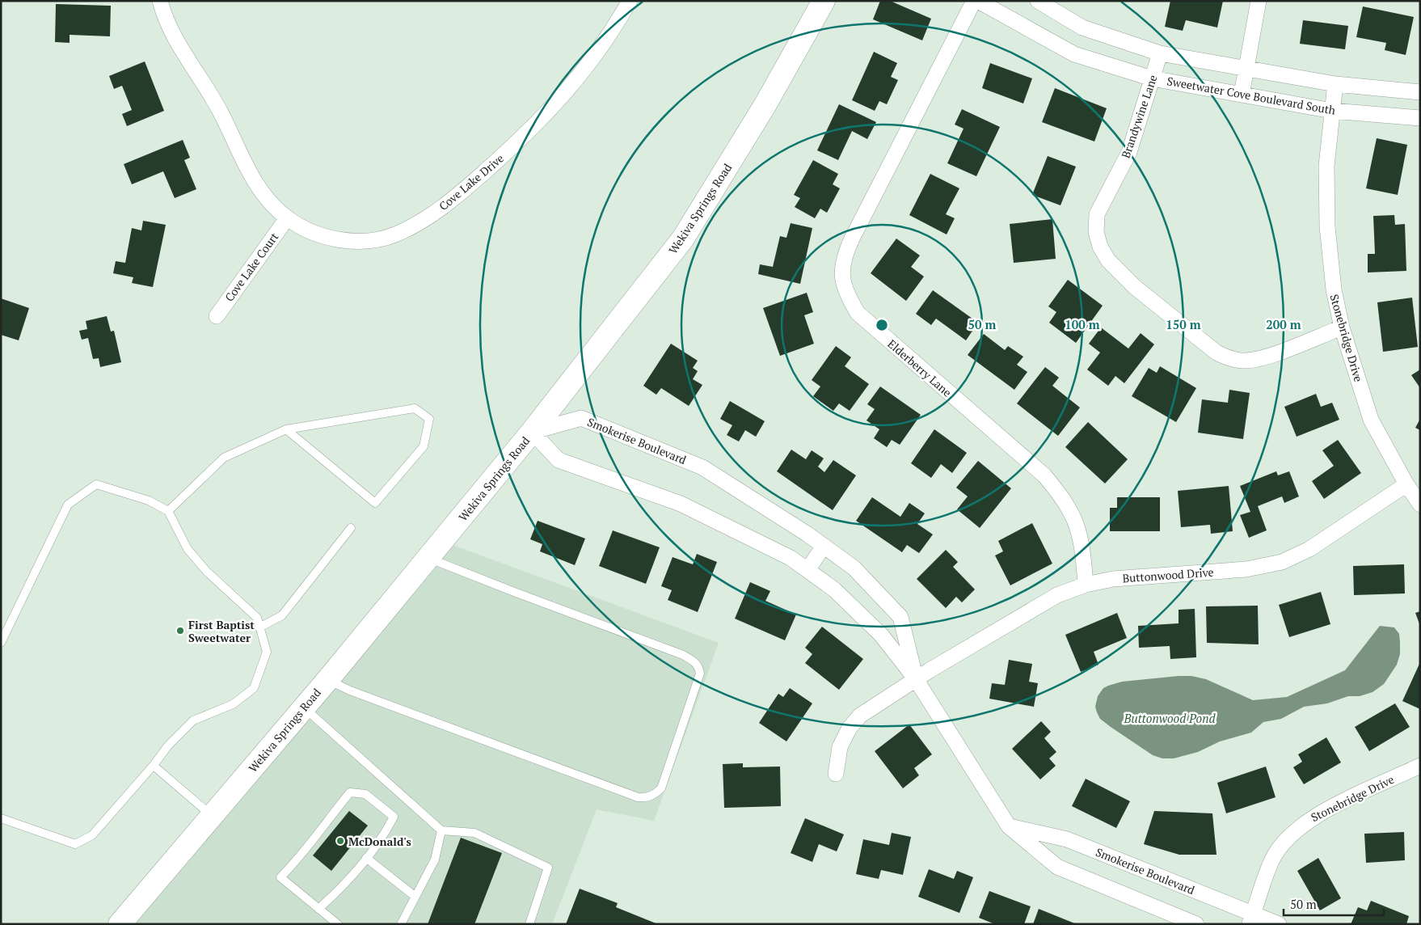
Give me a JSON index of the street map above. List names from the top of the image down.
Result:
{
  "streets": {
    "main road": ["Wekiva Springs Road"],
    "street": [
      "Sweetwater Cove Boulevard South",
      "Brandywine Lane",
      "Cove Lake Drive",
      "Cove Lake Court",
      "Stonebridge Drive",
      "Elderberry Lane",
      "Smokerise Boulevard",
      "Buttonwood Drive"
    ]
  },
  "crossings": [
    ["Sweetwater Cove Boulevard South", "Brandywine Lane"],
    ["Sweetwater Cove Boulevard South", "Stonebridge Drive"],
    ["Brandywine Lane", "Stonebridge Drive"],
    ["Cove Lake Drive", "Cove Lake Court"],
    ["Wekiva Springs Road", "Smokerise Boulevard"],
    ["Stonebridge Drive", "Smokerise Boulevard"],
    ["Stonebridge Drive", "Buttonwood Drive"],
    ["Elderberry Lane", "Buttonwood Drive"],
    ["Smokerise Boulevard", "Buttonwood Drive"]
  ],
  "water": ["Buttonwood Pond"],
  "places": ["First Baptist Sweetwater", "McDonald's"],
  "scale_bar": "50 m",
  "rings": [
    "50 m",
    "100 m",
    "150 m",
    "200 m"
  ]
}
